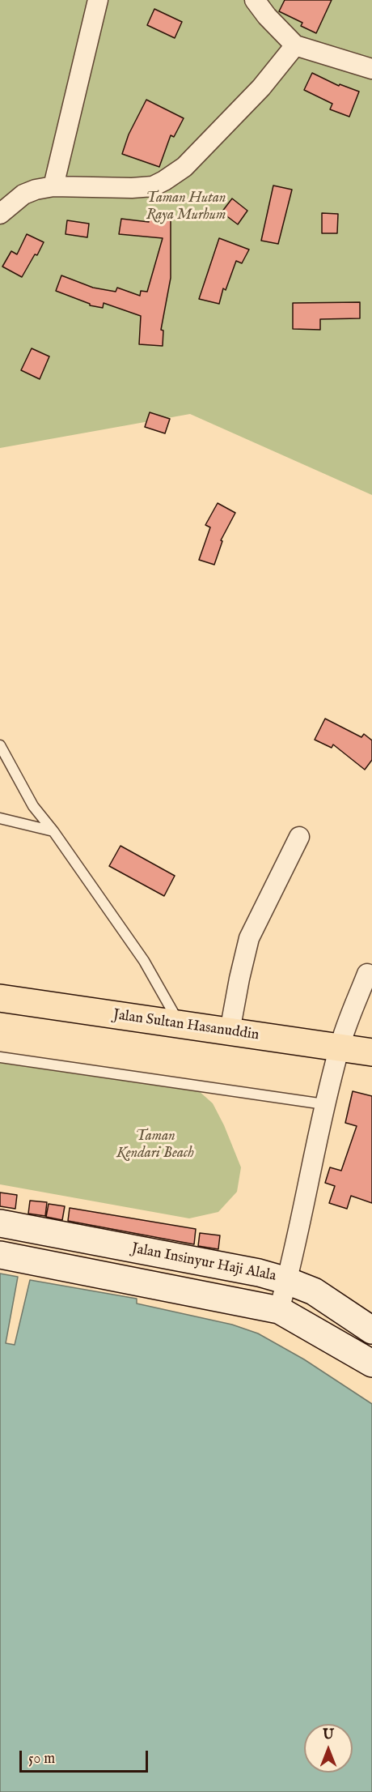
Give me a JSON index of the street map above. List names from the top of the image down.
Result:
{
  "streets": {
    "highway": ["Jalan Sultan Hasanuddin"],
    "main road": ["Jalan Insinyur Haji Alala"]
  },
  "crossings": [
    ["Jalan Sultan Hasanuddin", "Jalan Insinyur Haji Alala"]
  ],
  "parks": ["Taman Hutan Raya Murhum", "Taman Kendari Beach"],
  "scale_bar": "50 m",
  "north": "top"
}
